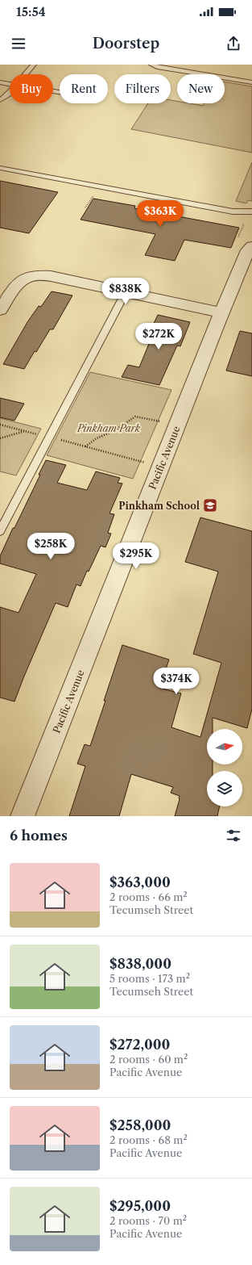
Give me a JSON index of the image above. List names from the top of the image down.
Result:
{
  "streets": {
    "street": ["Pacific Avenue"]
  },
  "parks": ["Pinkham Park"],
  "places": {
    "school or university": ["Pinkham School"]
  },
  "north": "right",
  "page": {
    "status": "15:54",
    "header": "Doorstep",
    "chip": [
      "Buy",
      "Rent",
      "Filters",
      "New"
    ],
    "price": [
      "$363K",
      "$838K",
      "$272K",
      "$258K",
      "$295K",
      "$374K"
    ],
    "heading": "6 homes",
    "list": [
      {
        "name": "$363,000",
        "note": "2 rooms · 66 m² · Tecumseh Street"
      },
      {
        "name": "$838,000",
        "note": "5 rooms · 173 m² · Tecumseh Street"
      },
      {
        "name": "$272,000",
        "note": "2 rooms · 60 m² · Pacific Avenue"
      },
      {
        "name": "$258,000",
        "note": "2 rooms · 68 m² · Pacific Avenue"
      },
      {
        "name": "$295,000",
        "note": "2 rooms · 70 m² · Pacific Avenue"
      }
    ]
  }
}
